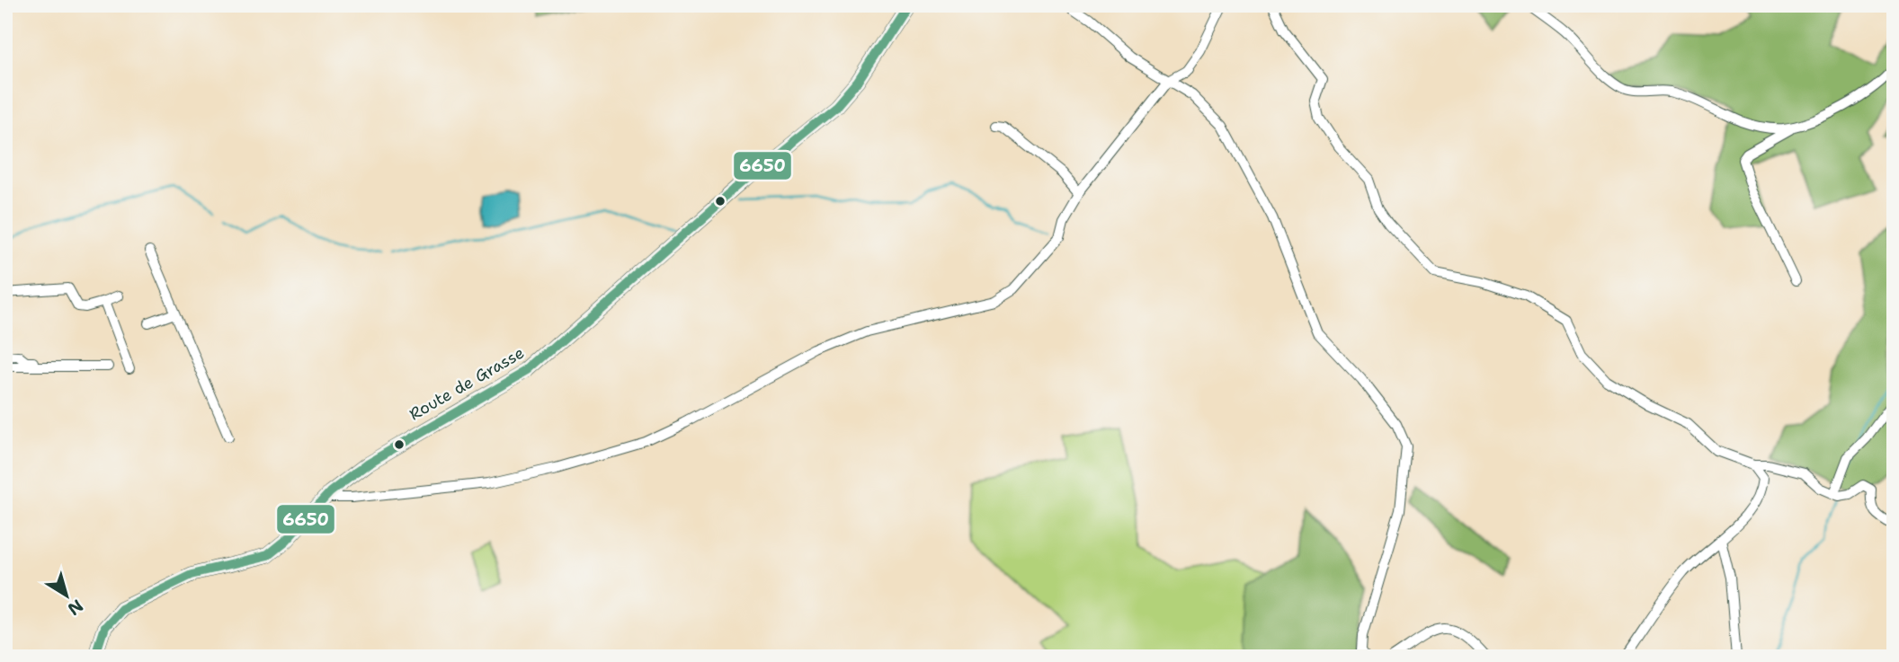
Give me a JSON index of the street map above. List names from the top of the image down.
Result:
{
  "streets": {
    "street": ["Route de Grasse"]
  },
  "lines": ["transit line 6650"],
  "north": "bottom right"
}
